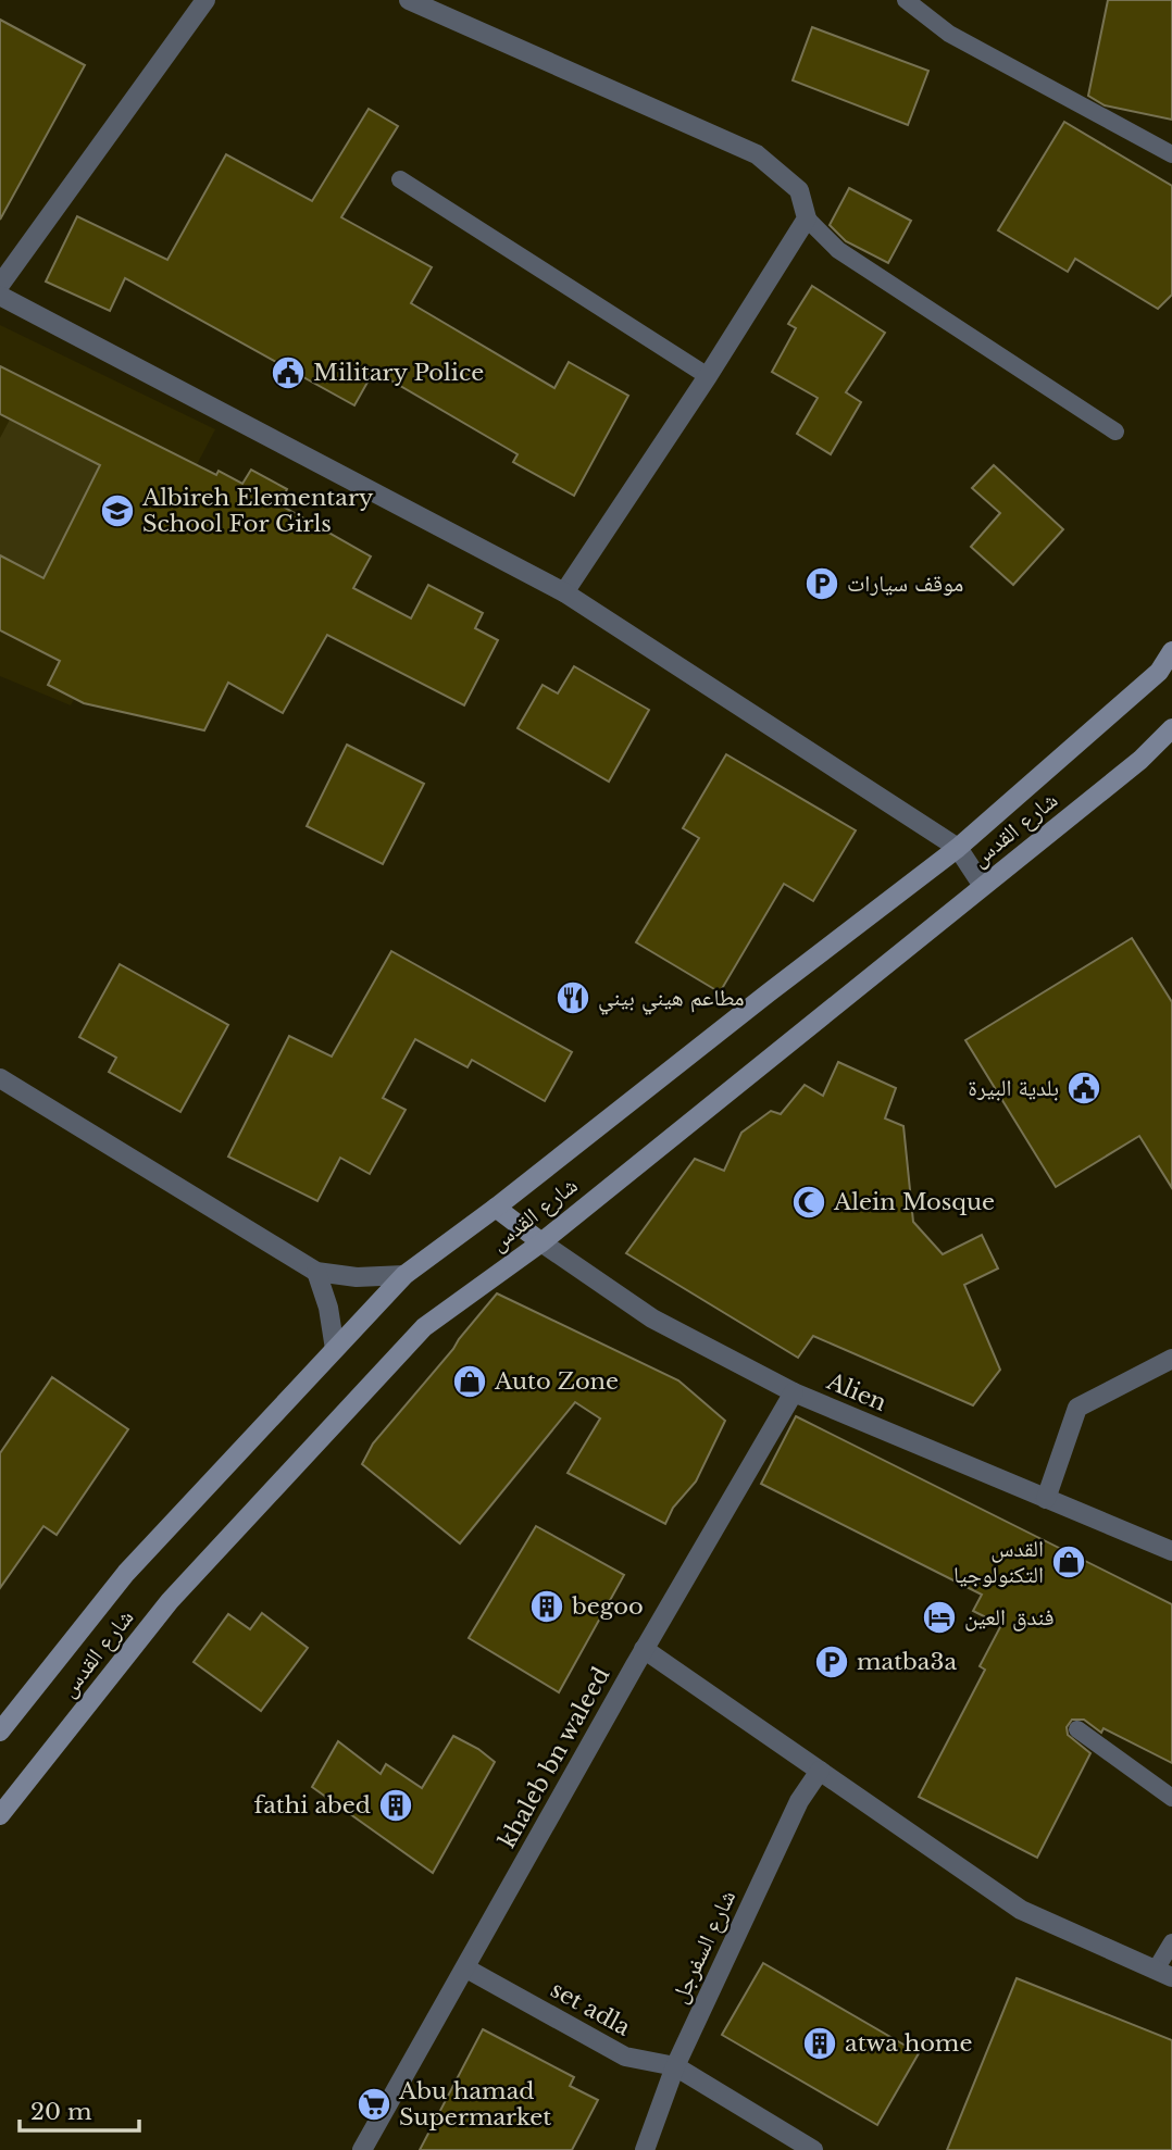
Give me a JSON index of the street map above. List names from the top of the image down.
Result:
{
  "streets": {
    "main road": ["شارع القدس"],
    "street": [
      "Alien",
      "khaleb bn waleed",
      "شارع السفرجل",
      "set adla"
    ]
  },
  "crossings": [
    ["شارع القدس", "Alien"],
    ["Alien", "khaleb bn waleed"],
    ["khaleb bn waleed", "set adla"],
    ["شارع السفرجل", "set adla"]
  ],
  "places": {
    "public building": ["Military Police", "بلدية البيرة"],
    "school or university": ["Albireh Elementary School For Girls"],
    "parking": ["موقف سيارات", "matba3a"],
    "restaurant": ["مطاعم هيني بيني"],
    "mosque": ["Alein Mosque"],
    "shop": ["Auto Zone", "القدس التكنولوجيا"],
    "building": ["begoo", "fathi abed", "atwa home"],
    "hotel": ["فندق العين"],
    "supermarket": ["Abu hamad Supermarket"]
  },
  "scale_bar": "20 m"
}
